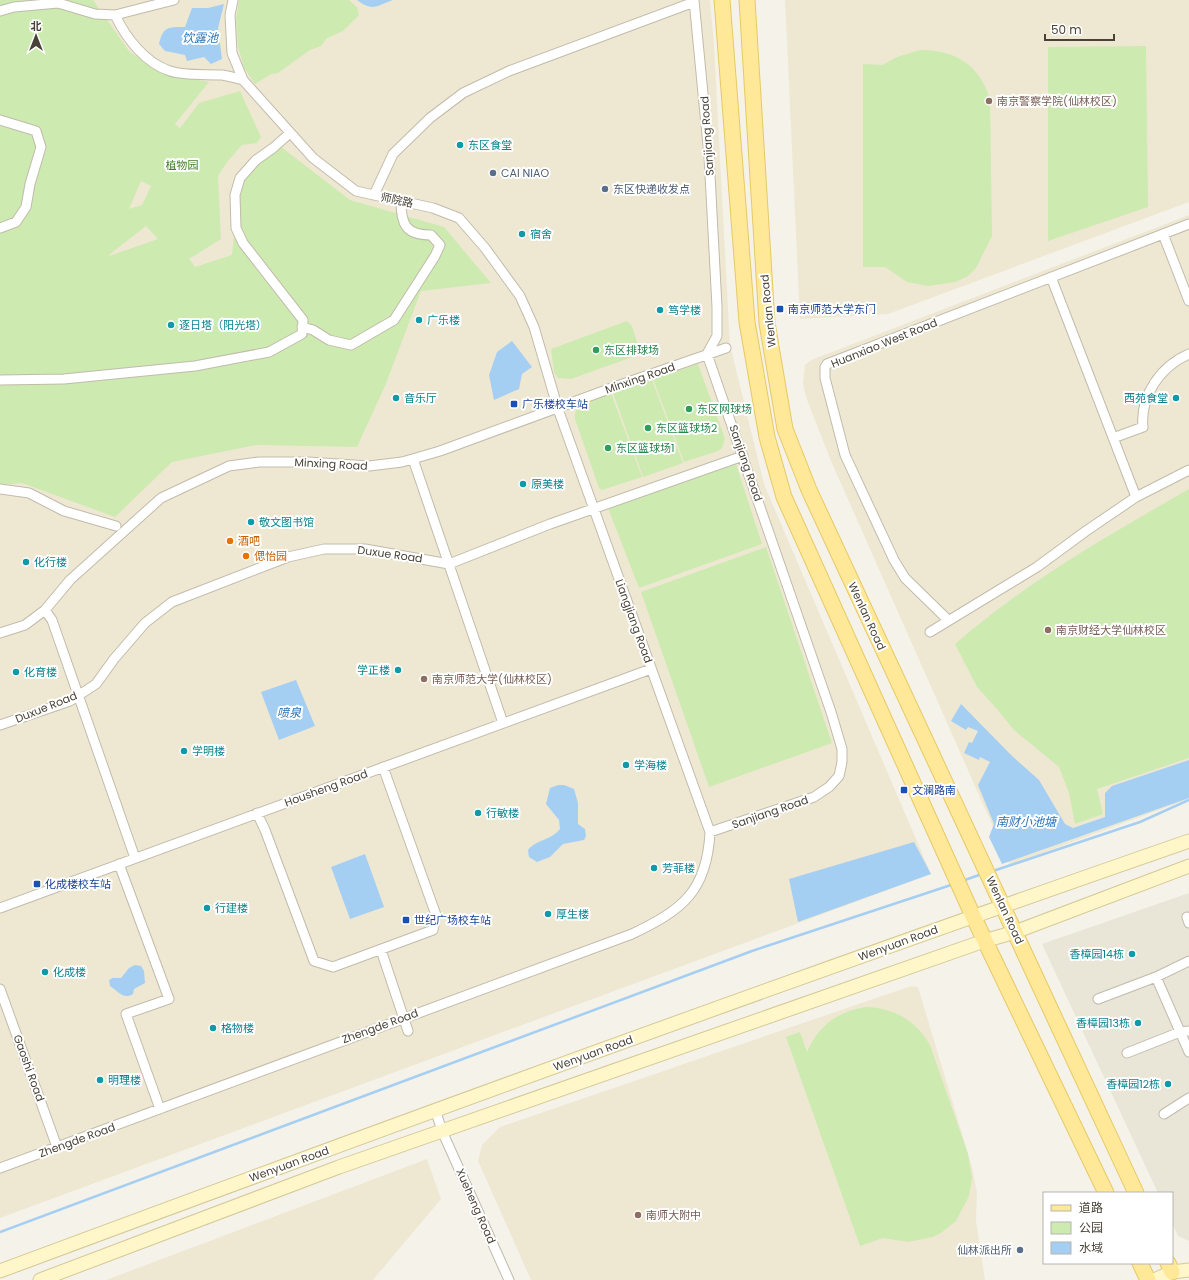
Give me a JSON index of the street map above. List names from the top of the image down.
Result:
{
  "streets": {
    "main road": ["Wenlan Road", "Wenyuan Road"],
    "street": [
      "Sanjiang Road",
      "师院路",
      "Huanxiao West Road",
      "Minxing Road",
      "Duxue Road",
      "Liangjiang Road",
      "Housheng Road",
      "Zhengde Road",
      "Gaoshi Road",
      "Xueheng Road"
    ]
  },
  "crossings": [
    ["Sanjiang Road", "师院路"],
    ["Sanjiang Road", "Minxing Road"],
    ["Sanjiang Road", "Liangjiang Road"],
    ["Sanjiang Road", "Zhengde Road"],
    ["师院路", "Minxing Road"],
    ["师院路", "Liangjiang Road"],
    ["Wenlan Road", "Wenyuan Road"],
    ["Minxing Road", "Liangjiang Road"],
    ["Liangjiang Road", "Housheng Road"],
    ["Liangjiang Road", "Zhengde Road"],
    ["Wenyuan Road", "Xueheng Road"],
    ["Zhengde Road", "Gaoshi Road"]
  ],
  "water": ["饮露池", "喷泉", "南财小池塘"],
  "parks": ["植物园"],
  "places": {
    "other": [
      "南京警察学院(仙林校区)",
      "东区食堂",
      "CAI NIAO",
      "东区快递收发点",
      "宿舍",
      "笃学楼",
      "广乐楼",
      "逐日塔（阳光塔）",
      "东区排球场",
      "音乐厅",
      "西苑食堂",
      "东区网球场",
      "东区篮球场2",
      "东区篮球场1",
      "原美楼",
      "敬文图书馆",
      "酒吧",
      "偲怡园",
      "化行楼",
      "南京财经大学仙林校区",
      "学正楼",
      "化育楼",
      "南京师范大学(仙林校区)",
      "学明楼",
      "学海楼",
      "行敏楼",
      "芳菲楼",
      "行建楼",
      "厚生楼",
      "香樟园14栋",
      "化成楼",
      "香樟园13栋",
      "格物楼",
      "明理楼",
      "香樟园12栋",
      "南师大附中",
      "仙林派出所"
    ],
    "transit": [
      "南京师范大学东门",
      "广乐楼校车站",
      "文澜路南",
      "化成楼校车站",
      "世纪广场校车站"
    ]
  },
  "legend": ["道路", "公园", "水域"],
  "scale_bar": "50 m",
  "north": "top"
}
